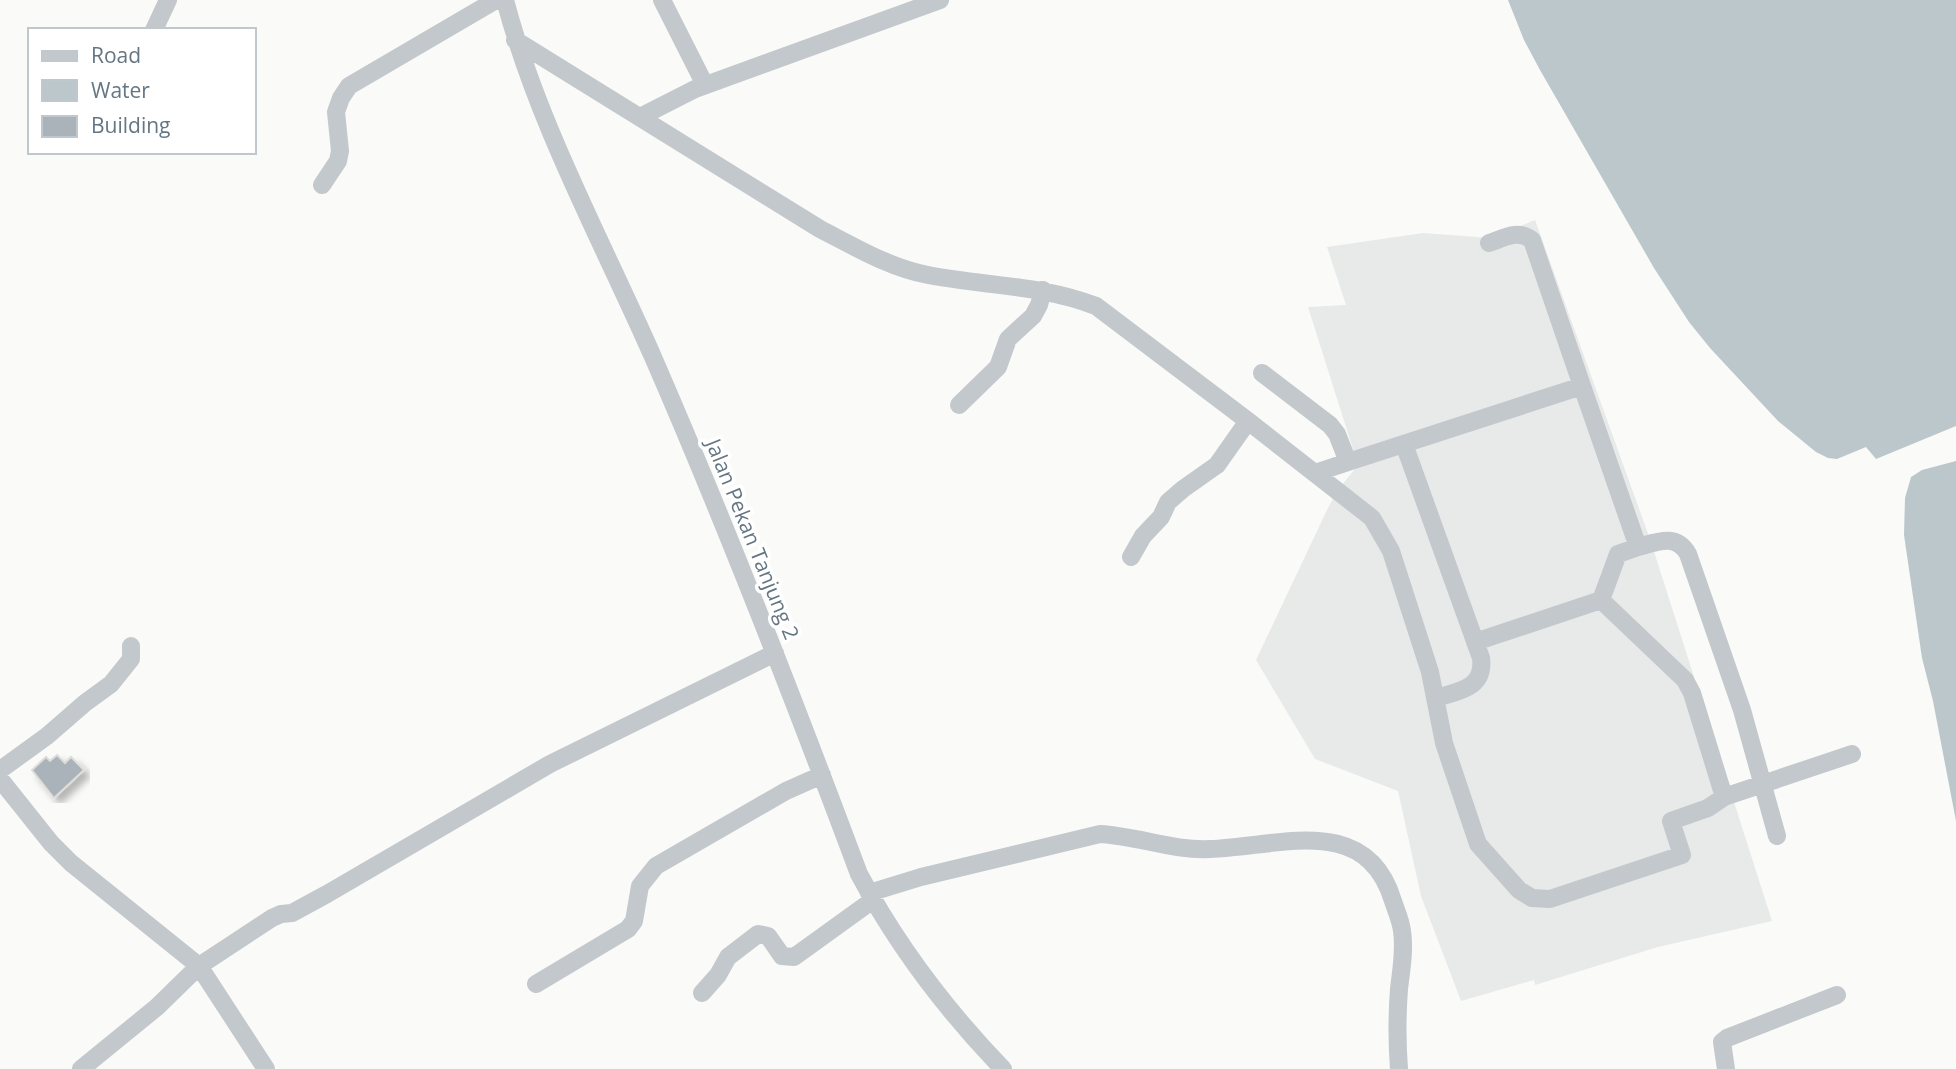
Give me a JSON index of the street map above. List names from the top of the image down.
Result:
{
  "streets": {
    "street": ["Jalan Pekan Tanjung 2"]
  },
  "legend": ["Road", "Water", "Building"]
}
